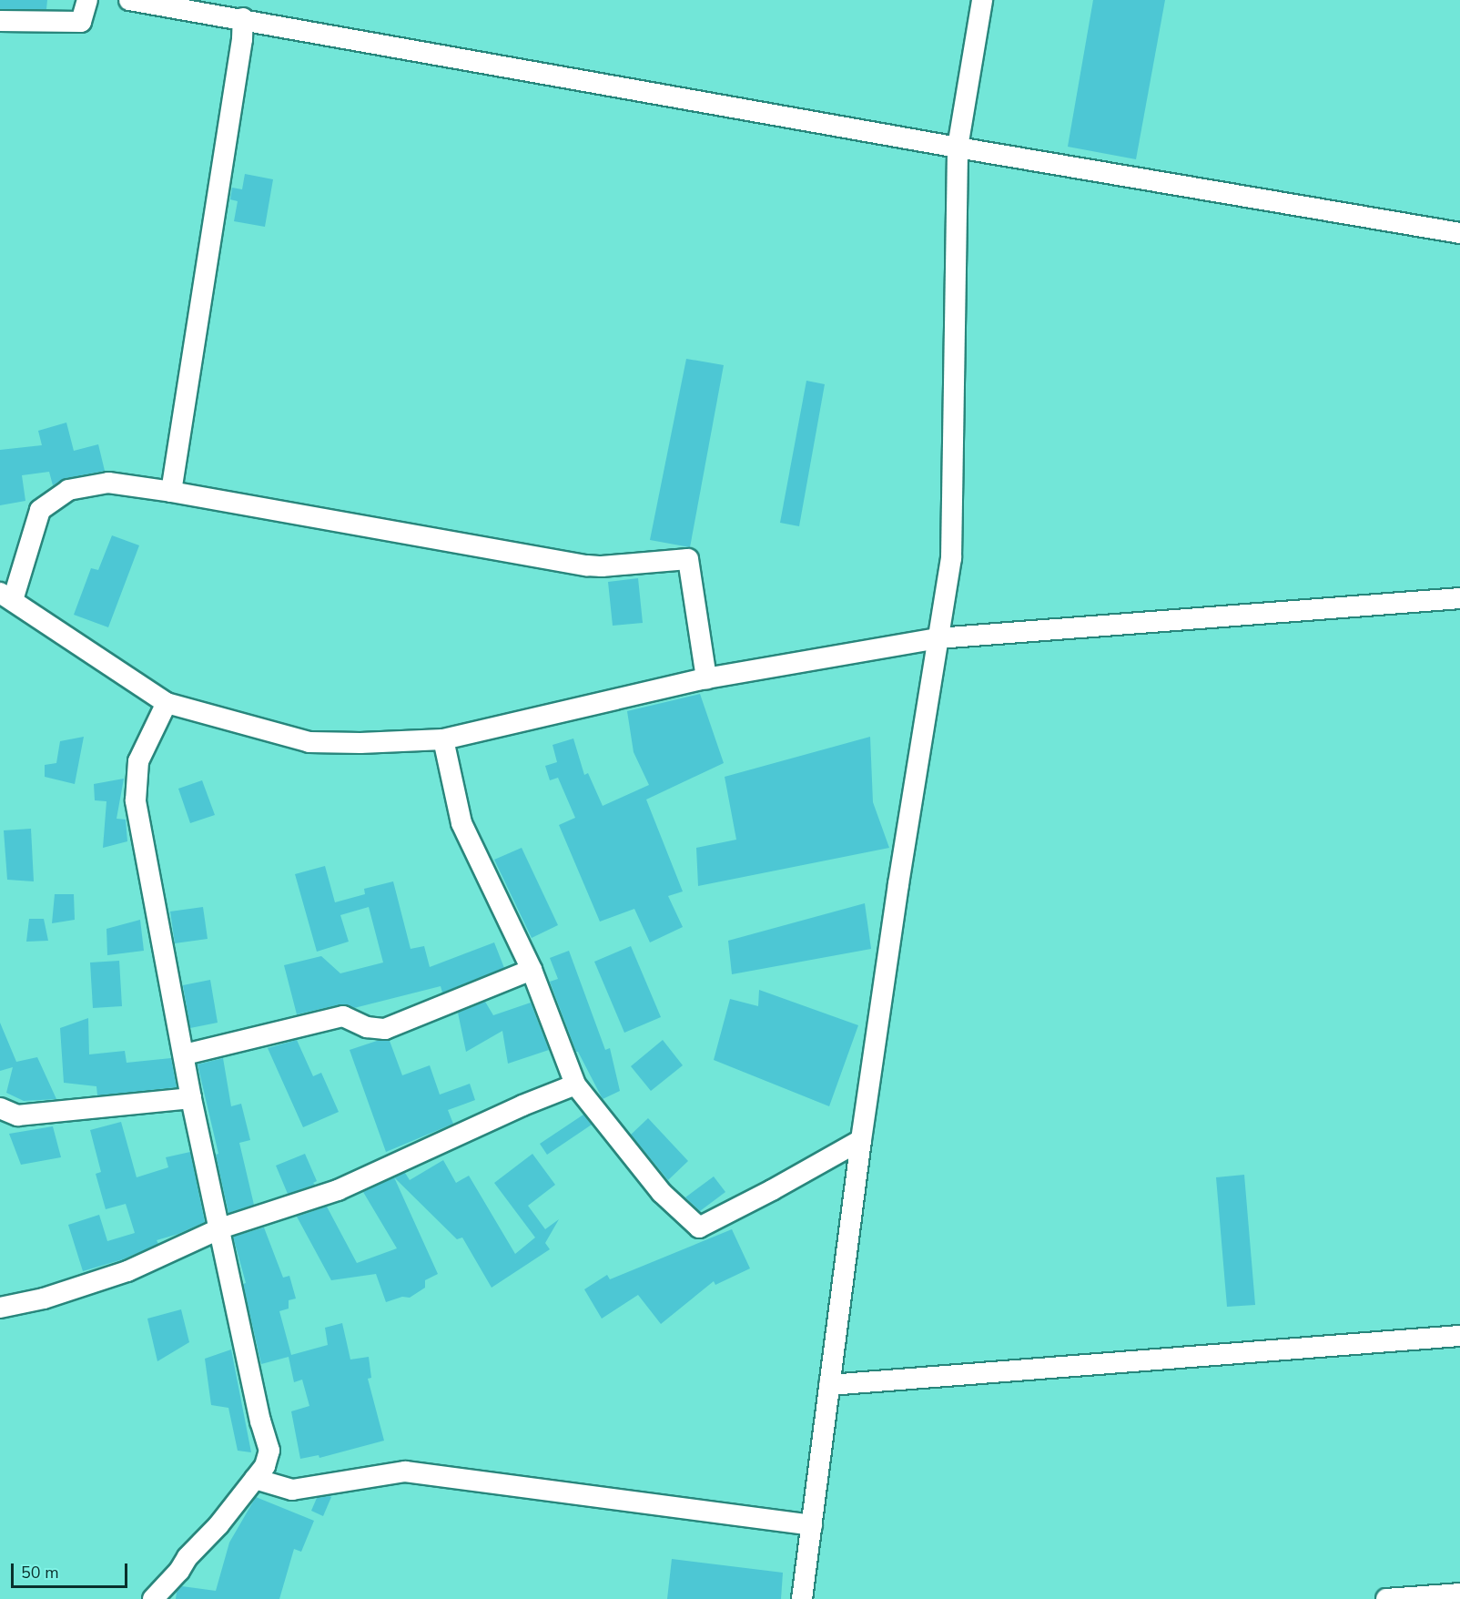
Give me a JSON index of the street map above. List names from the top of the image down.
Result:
{
  "scale_bar": "50 m"
}
